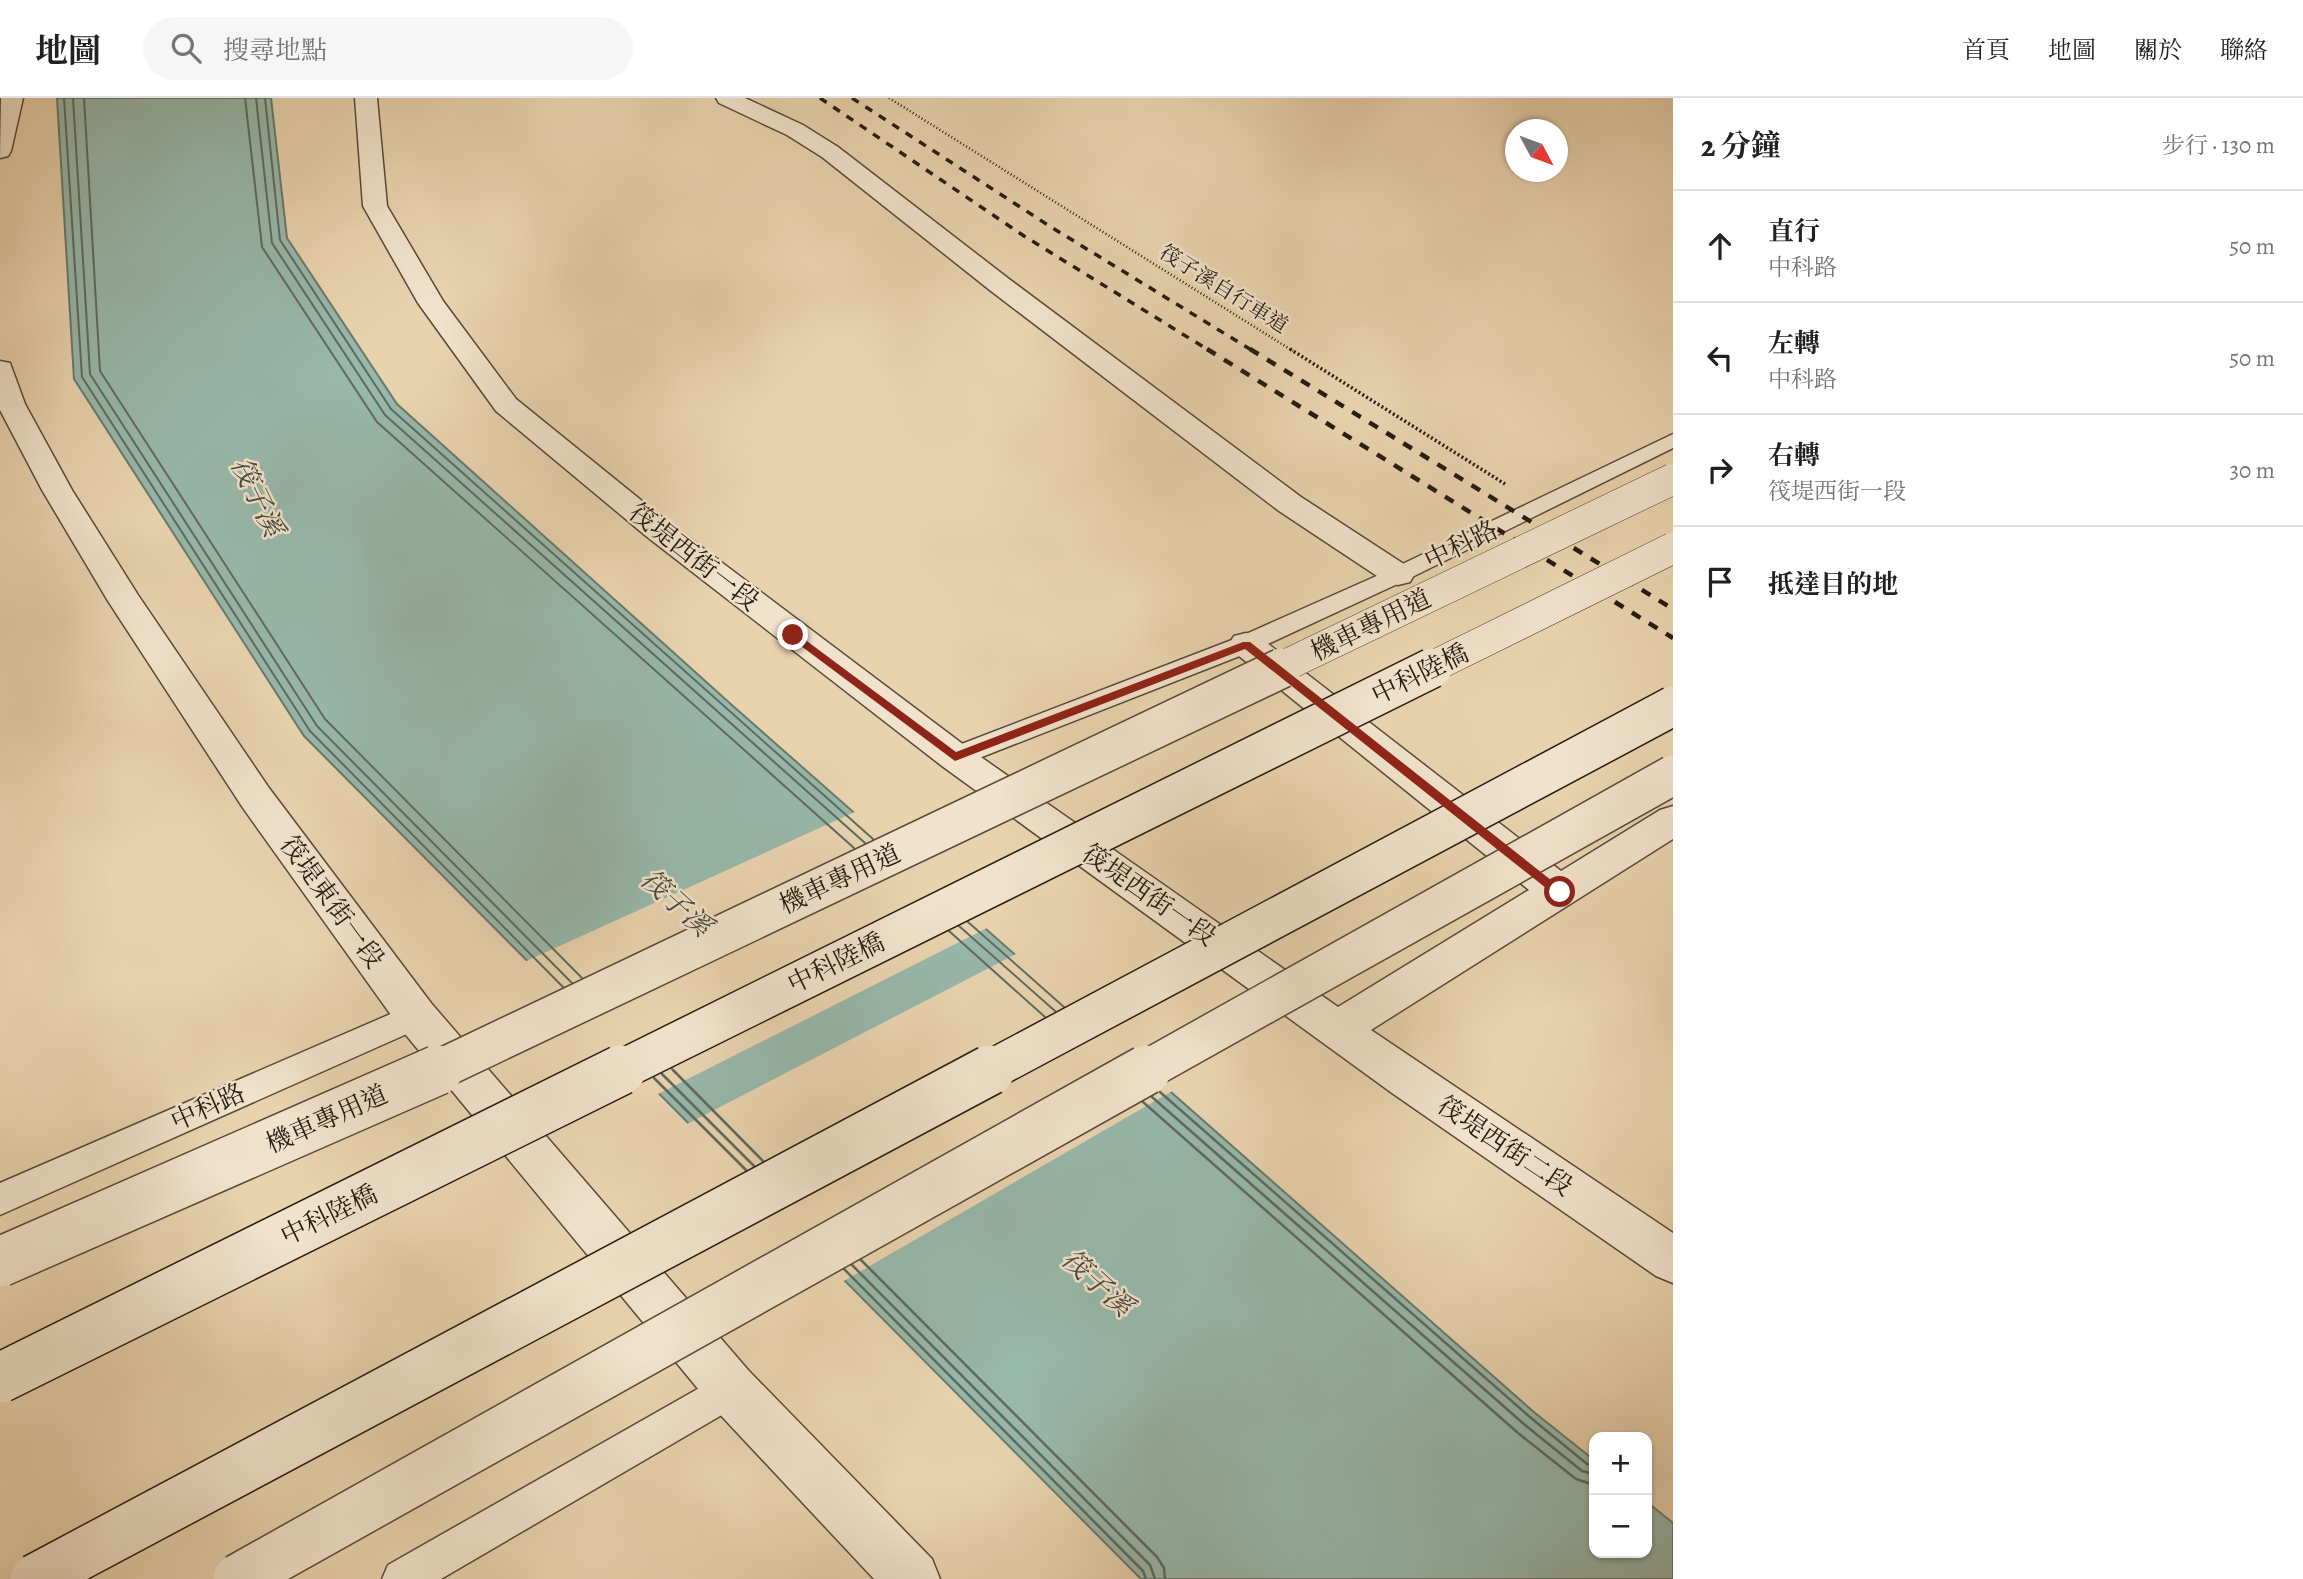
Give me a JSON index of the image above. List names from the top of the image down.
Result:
{
  "streets": {
    "street": [
      "筏堤西街一段",
      "機車專用道",
      "中科陸橋",
      "筏堤東街一段",
      "筏堤西街二段"
    ],
    "lane": ["中科路"],
    "path": ["筏子溪自行車道"]
  },
  "crossings": [
    ["筏子溪自行車道", "中科路"],
    ["中科路", "筏堤西街一段"],
    ["中科路", "筏堤東街一段"],
    ["筏堤西街一段", "筏堤西街二段"]
  ],
  "water": ["筏子溪"],
  "north": "bottom right",
  "page": {
    "header": "地圖",
    "search": "搜尋地點",
    "nav": [
      "首頁",
      "地圖",
      "關於",
      "聯絡"
    ],
    "heading": ["2 分鐘", "步行 · 130 m"],
    "list": [
      ["直行", "中科路", "50 m"],
      ["左轉", "中科路", "50 m"],
      ["右轉", "筏堤西街一段", "30 m"],
      "抵達目的地"
    ],
    "map_buttons": ["+", "−"]
  }
}
